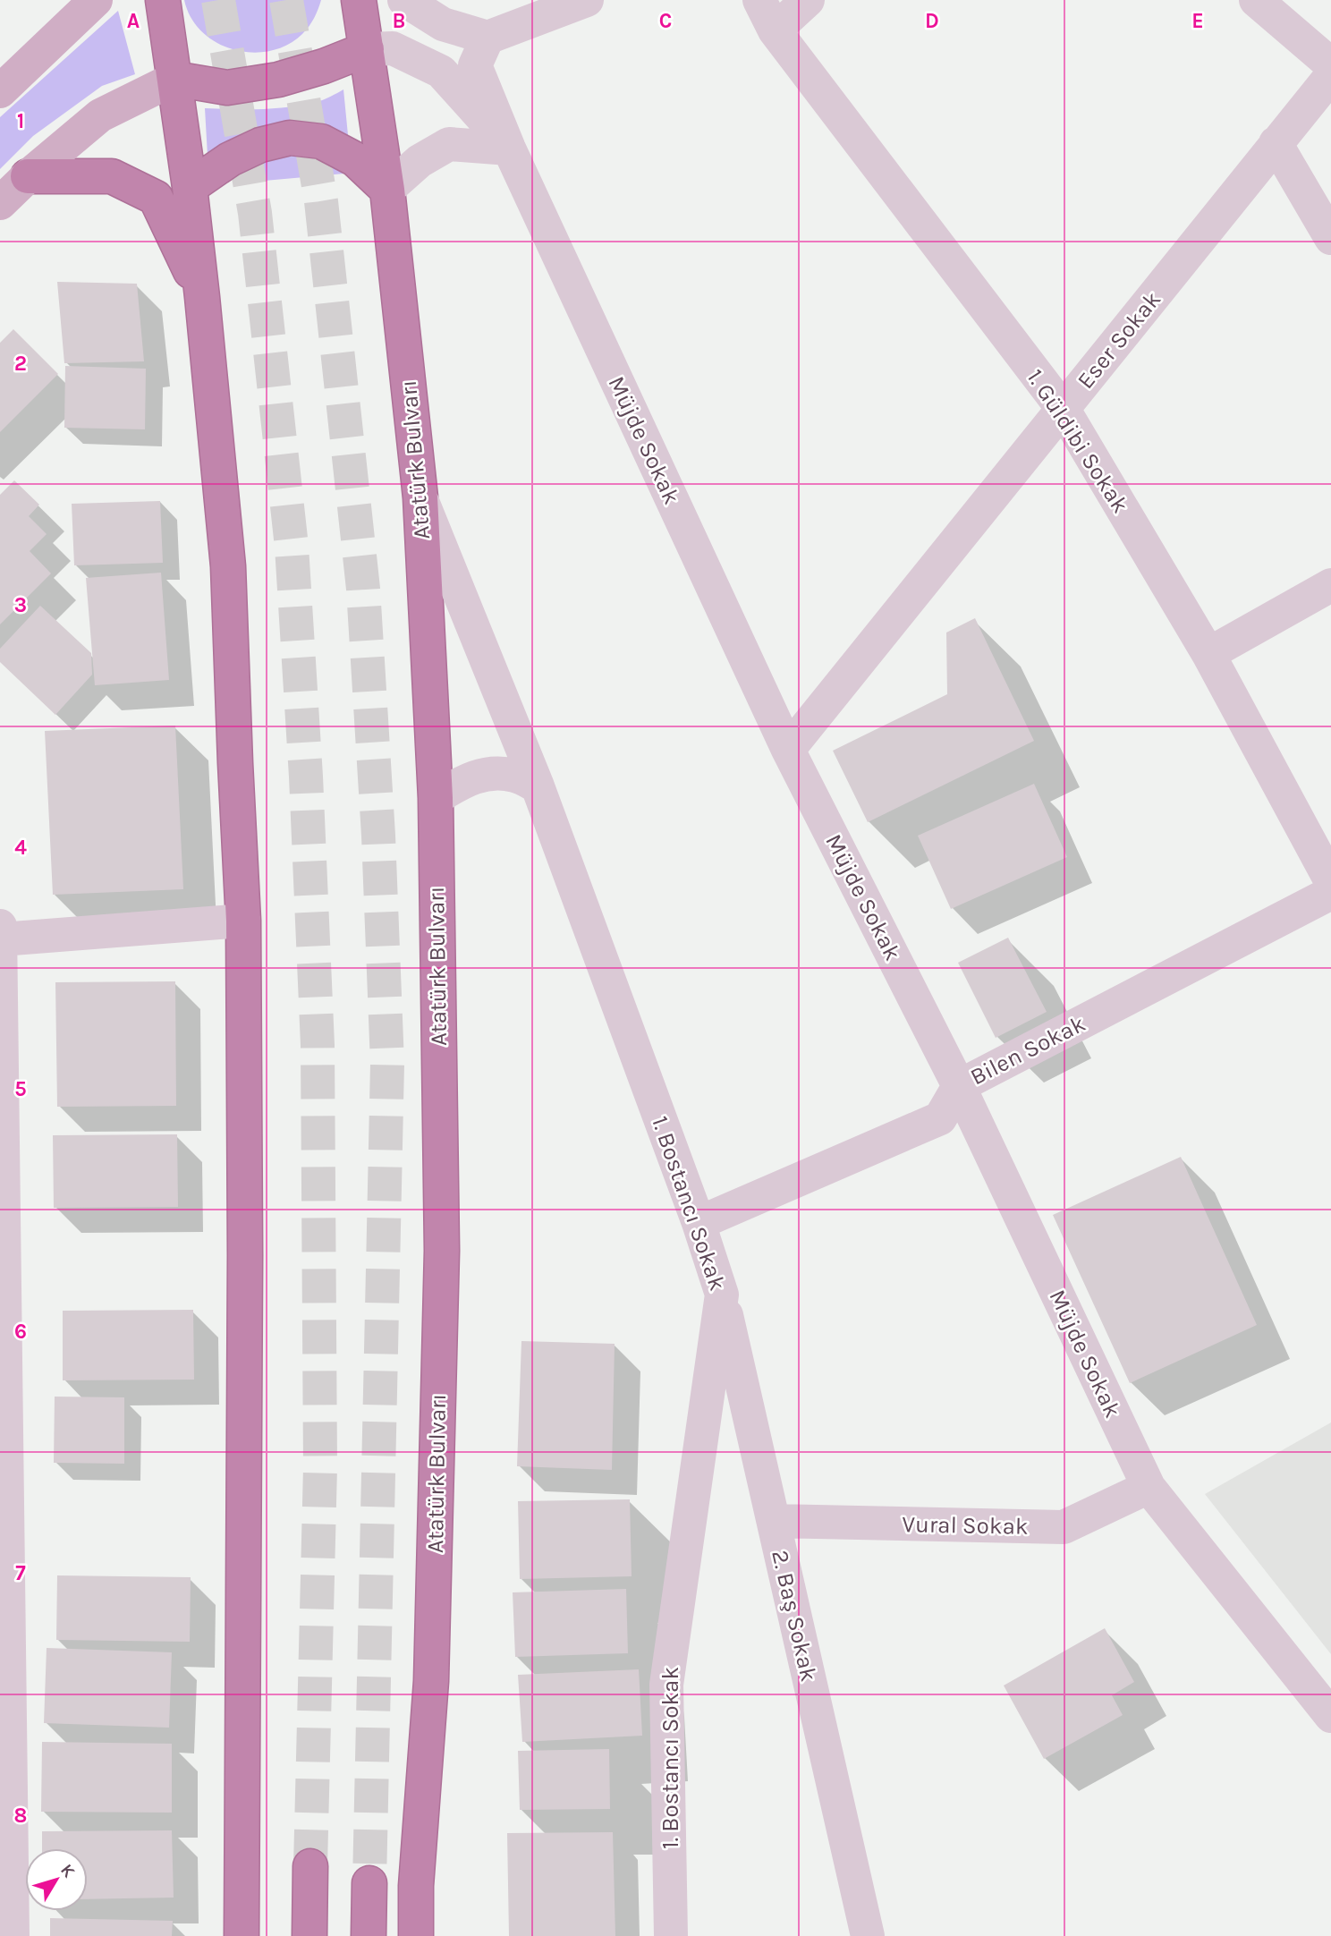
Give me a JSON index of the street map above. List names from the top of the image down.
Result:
{
  "streets": {
    "highway": ["Atatürk Bulvarı"],
    "street": [
      "Eser Sokak",
      "Müjde Sokak",
      "1. Güldibi Sokak",
      "Bilen Sokak",
      "1. Bostancı Sokak",
      "Vural Sokak",
      "2. Baş Sokak"
    ]
  },
  "crossings": [
    ["Eser Sokak", "Müjde Sokak"],
    ["Eser Sokak", "1. Güldibi Sokak"],
    ["Müjde Sokak", "Bilen Sokak"],
    ["Müjde Sokak", "Vural Sokak"],
    ["Atatürk Bulvarı", "1. Bostancı Sokak"],
    ["Bilen Sokak", "1. Bostancı Sokak"],
    ["1. Bostancı Sokak", "2. Baş Sokak"],
    ["Vural Sokak", "2. Baş Sokak"]
  ],
  "north": "top right",
  "grid": {
    "columns": [
      "A",
      "B",
      "C",
      "D",
      "E"
    ],
    "rows": [
      "1",
      "2",
      "3",
      "4",
      "5",
      "6",
      "7",
      "8"
    ]
  }
}
